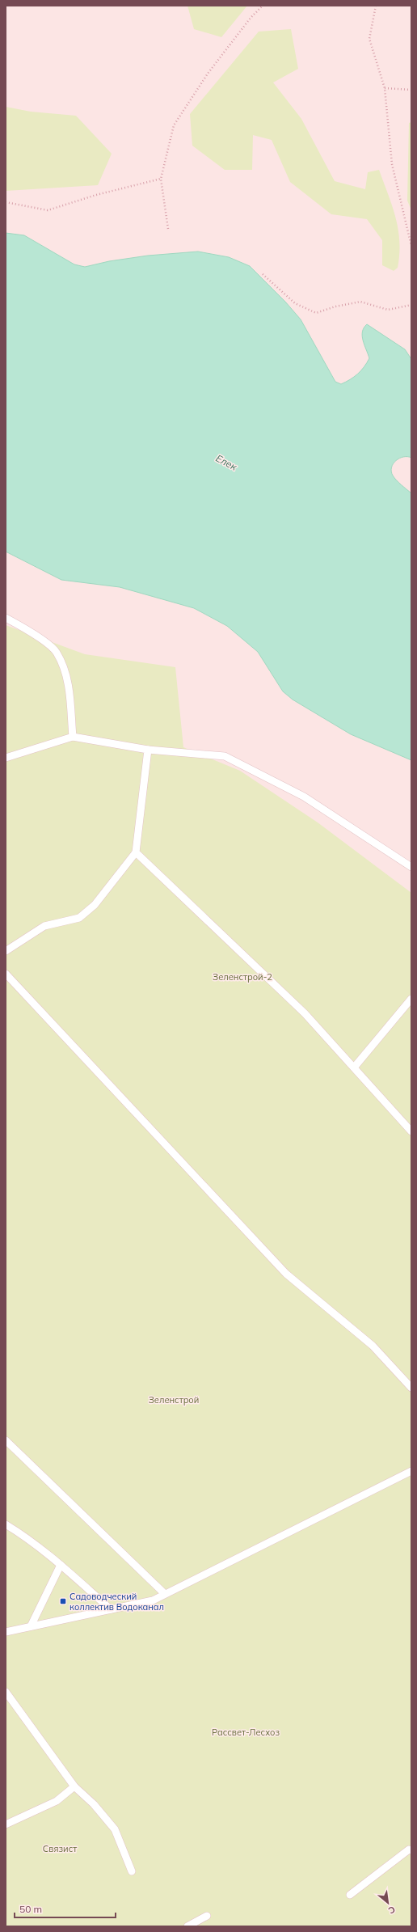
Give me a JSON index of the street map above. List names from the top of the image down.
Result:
{
  "water": ["Елек"],
  "parks": [
    "Зеленстрой-2",
    "Зеленстрой",
    "Рассвет-Лесхоз",
    "Связист"
  ],
  "places": {
    "transit": ["Садоводческий коллектив Водоканал"]
  },
  "scale_bar": "50 m",
  "north": "bottom right"
}
